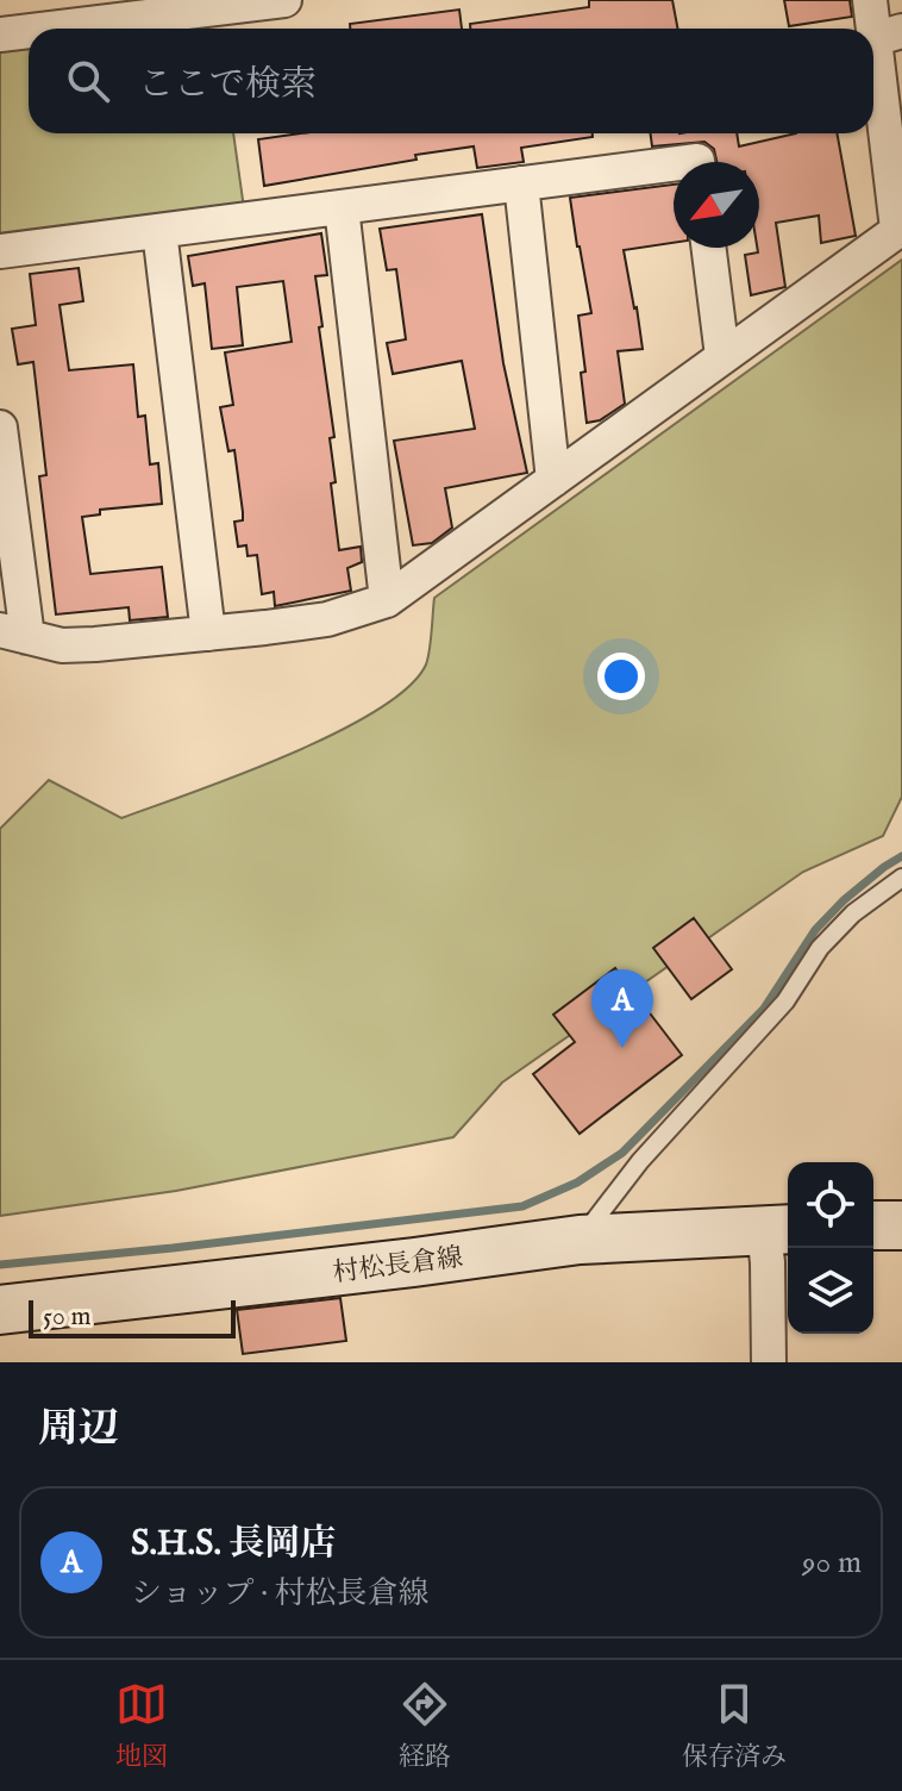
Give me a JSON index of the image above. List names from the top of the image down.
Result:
{
  "streets": {
    "main road": ["村松長倉線"]
  },
  "scale_bar": "50 m",
  "north": "bottom left",
  "page": {
    "search": "ここで検索",
    "pins": "A",
    "scale": "50 m",
    "heading": "周辺",
    "list": [
      {
        "mark": "A",
        "name": "S.H.S. 長岡店",
        "note": "ショップ · 村松長倉線",
        "value": "90 m"
      }
    ],
    "nav": ["地図", "経路", "保存済み"]
  }
}
